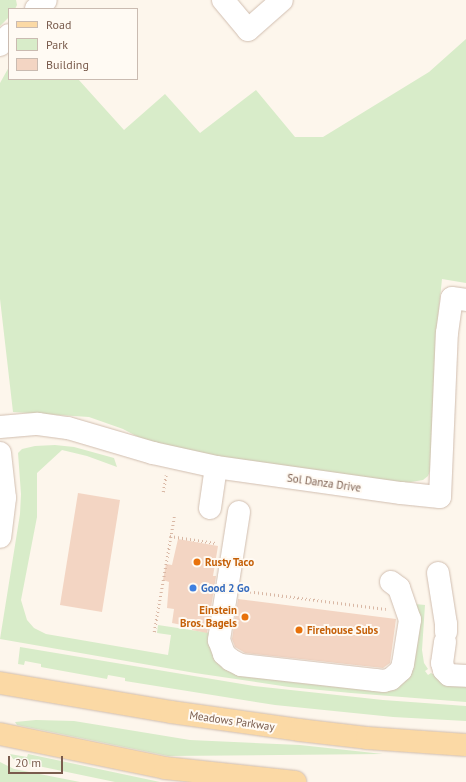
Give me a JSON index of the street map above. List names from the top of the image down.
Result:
{
  "streets": {
    "main road": ["Meadows Parkway"],
    "street": ["Sol Danza Drive"]
  },
  "places": [
    "Rusty Taco",
    "Good 2 Go",
    "Einstein Bros. Bagels",
    "Firehouse Subs"
  ],
  "legend": ["Road", "Park", "Building"],
  "scale_bar": "20 m"
}
